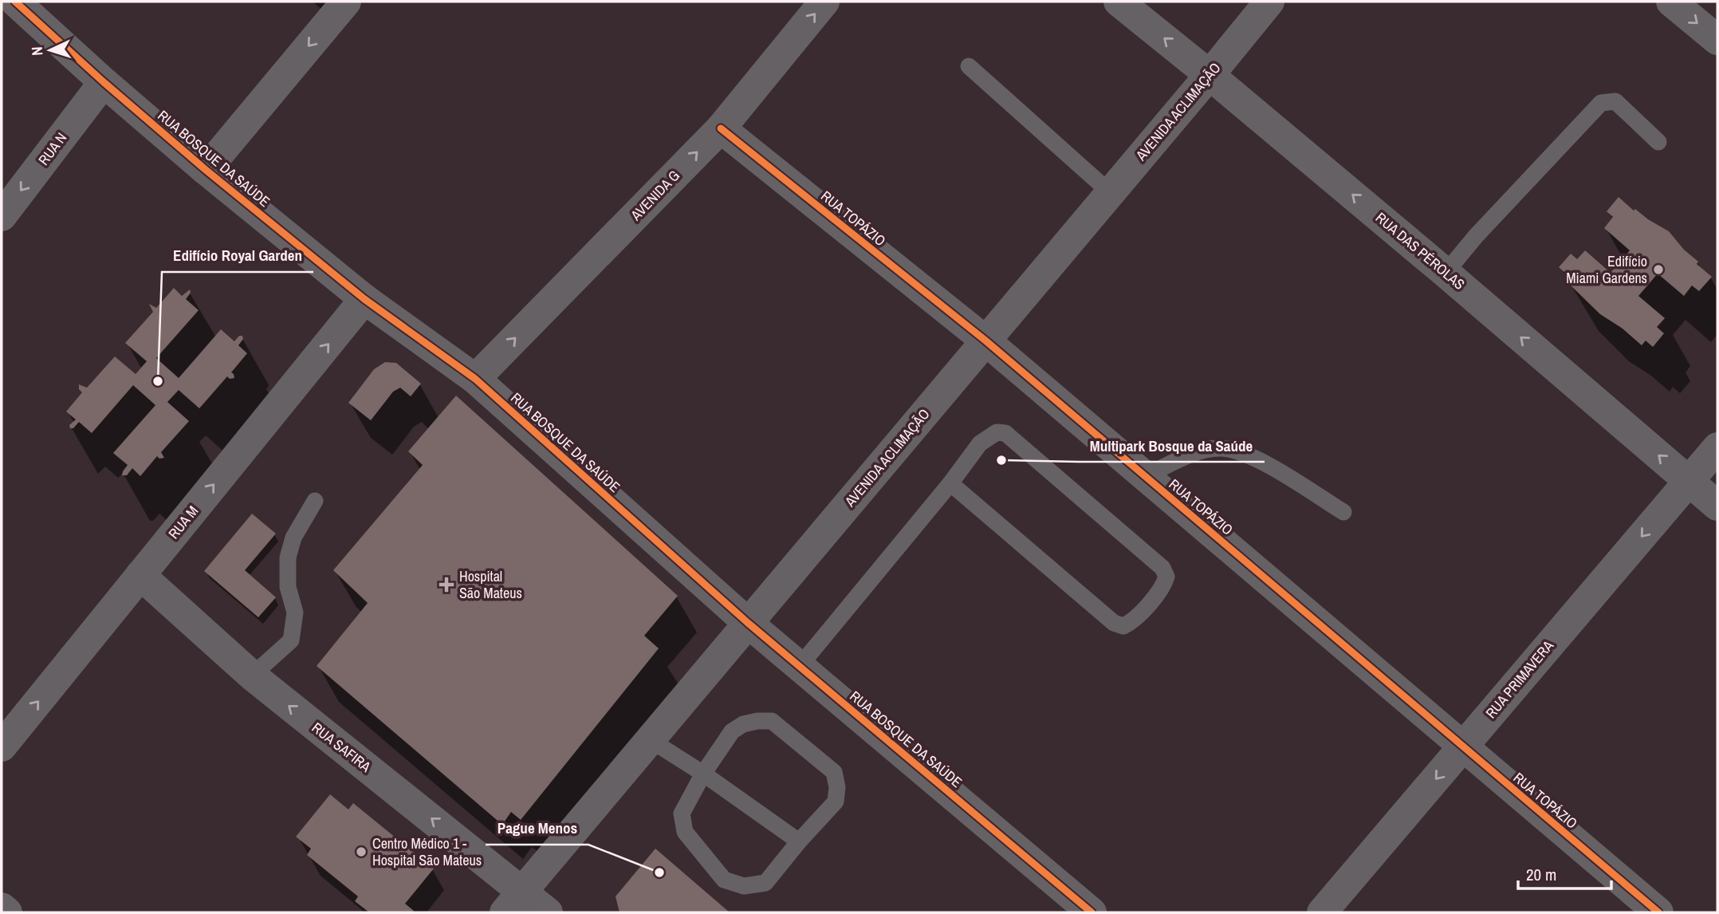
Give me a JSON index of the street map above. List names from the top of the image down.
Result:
{
  "streets": {
    "street": [
      "AVENIDA ACLIMAÇÃO",
      "RUA N",
      "RUA BOSQUE DA SAÚDE",
      "AVENIDA G",
      "RUA TOPÁZIO",
      "RUA DAS PÉROLAS",
      "RUA M",
      "RUA PRIMAVERA",
      "RUA SAFIRA"
    ]
  },
  "crossings": [
    ["AVENIDA ACLIMAÇÃO", "RUA BOSQUE DA SAÚDE"],
    ["AVENIDA ACLIMAÇÃO", "RUA TOPÁZIO"],
    ["AVENIDA ACLIMAÇÃO", "RUA DAS PÉROLAS"],
    ["AVENIDA ACLIMAÇÃO", "RUA SAFIRA"],
    ["RUA N", "RUA BOSQUE DA SAÚDE"],
    ["RUA BOSQUE DA SAÚDE", "AVENIDA G"],
    ["RUA BOSQUE DA SAÚDE", "RUA M"],
    ["AVENIDA G", "RUA TOPÁZIO"],
    ["RUA TOPÁZIO", "RUA PRIMAVERA"],
    ["RUA DAS PÉROLAS", "RUA PRIMAVERA"],
    ["RUA M", "RUA SAFIRA"]
  ],
  "one_way": [
    "RUA N",
    "AVENIDA G",
    "RUA DAS PÉROLAS",
    "RUA M",
    "RUA PRIMAVERA",
    "RUA SAFIRA"
  ],
  "places": {
    "other": [
      "Edifício Miami Gardens",
      "Edifício Royal Garden",
      "Multipark Bosque da Saúde",
      "Centro Médico 1 - Hospital São Mateus",
      "Pague Menos"
    ],
    "health": ["Hospital São Mateus"]
  },
  "scale_bar": "20 m",
  "north": "left"
}
